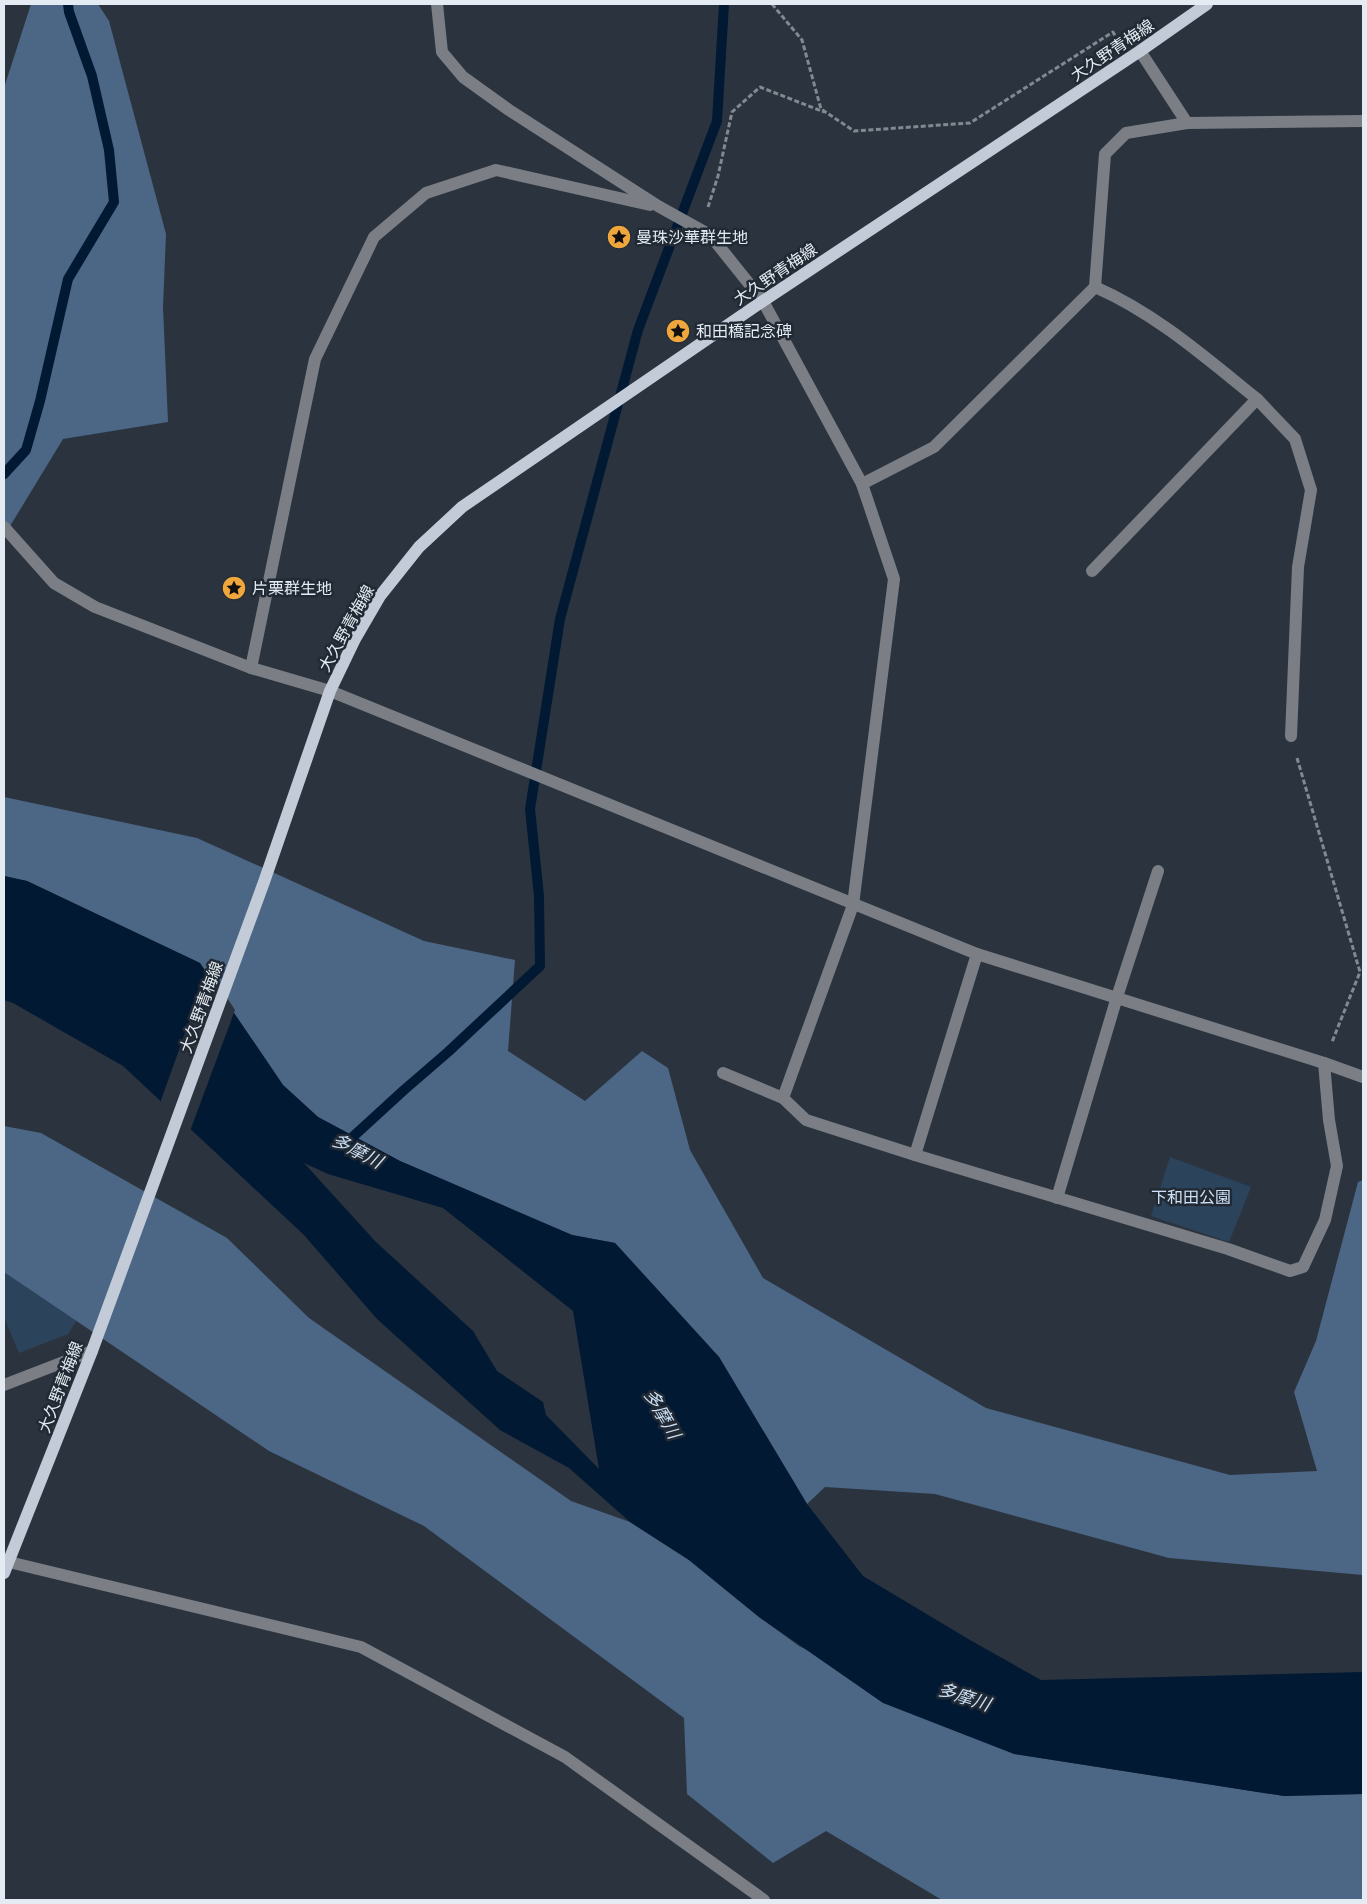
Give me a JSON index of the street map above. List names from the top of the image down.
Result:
{
  "streets": {
    "main road": ["大久野青梅線"]
  },
  "water": ["多摩川"],
  "parks": ["下和田公園"],
  "places": {
    "place": ["曼珠沙華群生地", "和田橋記念碑", "片栗群生地"]
  }
}
